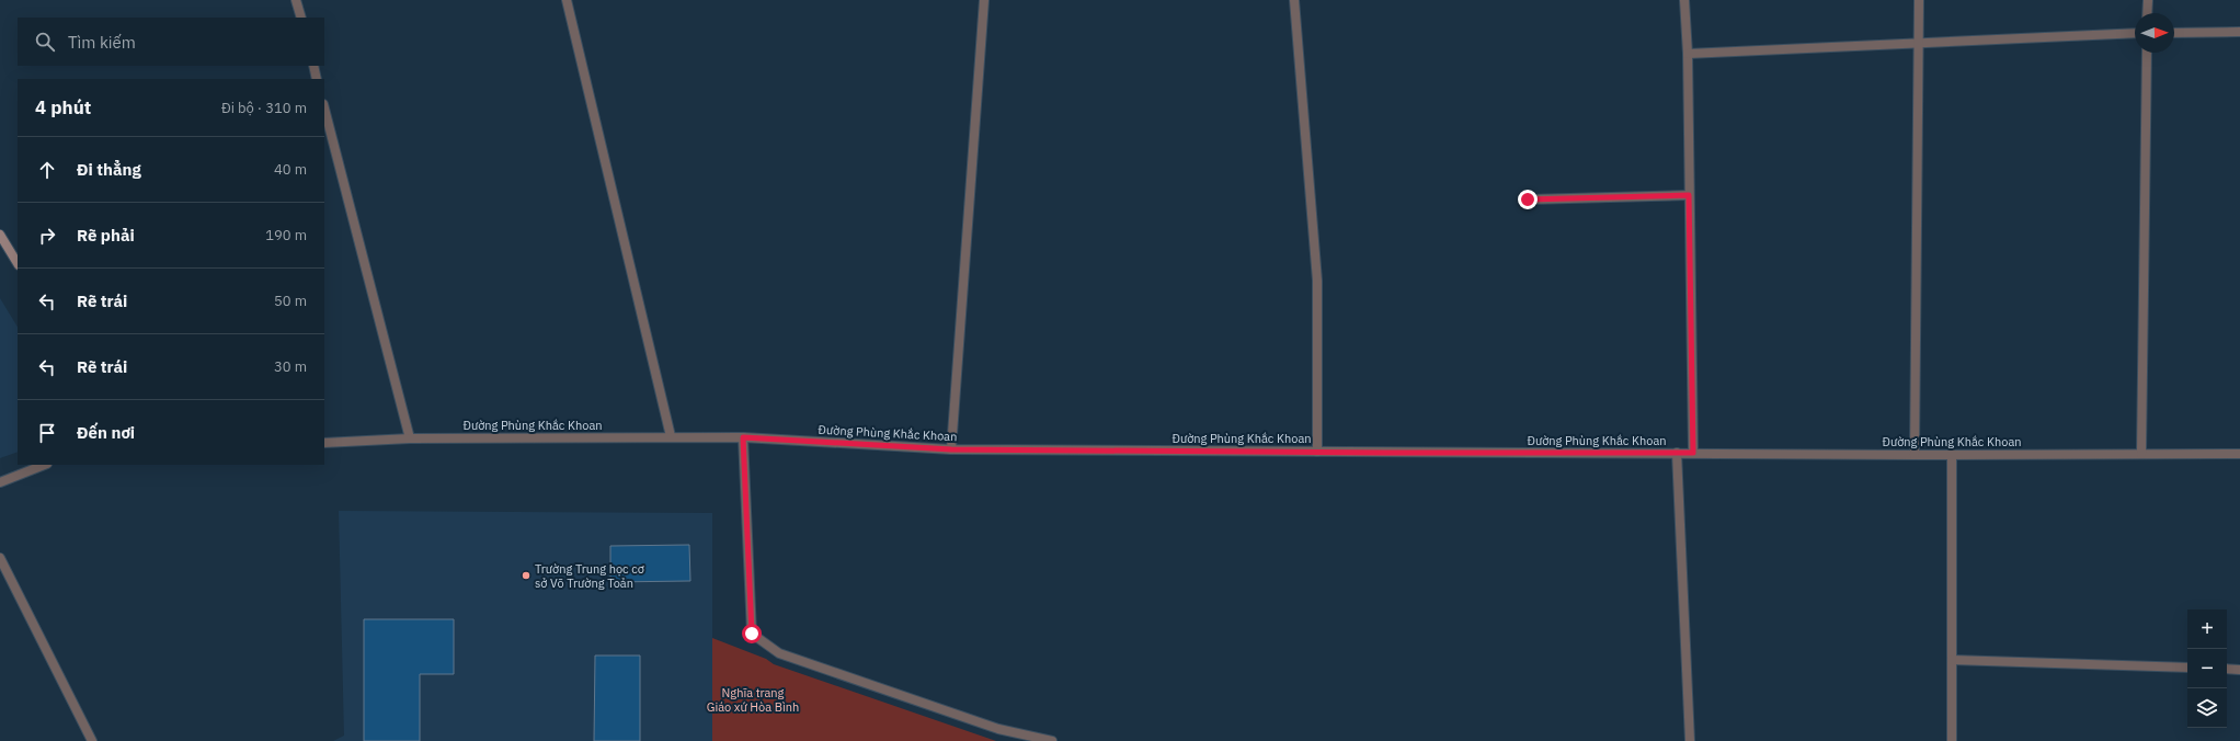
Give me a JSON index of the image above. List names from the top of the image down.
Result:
{
  "streets": {
    "street": ["Đường Phùng Khắc Khoan"]
  },
  "parks": ["Nghĩa trang Giáo xứ Hòa Bình"],
  "places": ["Trường Trung học cơ sở Võ Trường Toản"],
  "north": "right",
  "page": {
    "search": "Tìm kiếm",
    "heading": ["4 phút", "Đi bộ · 310 m"],
    "list": [
      ["Đi thẳng", "40 m"],
      ["Rẽ phải", "190 m"],
      ["Rẽ trái", "50 m"],
      ["Rẽ trái", "30 m"],
      "Đến nơi"
    ],
    "map_buttons": ["+", "−"]
  }
}
